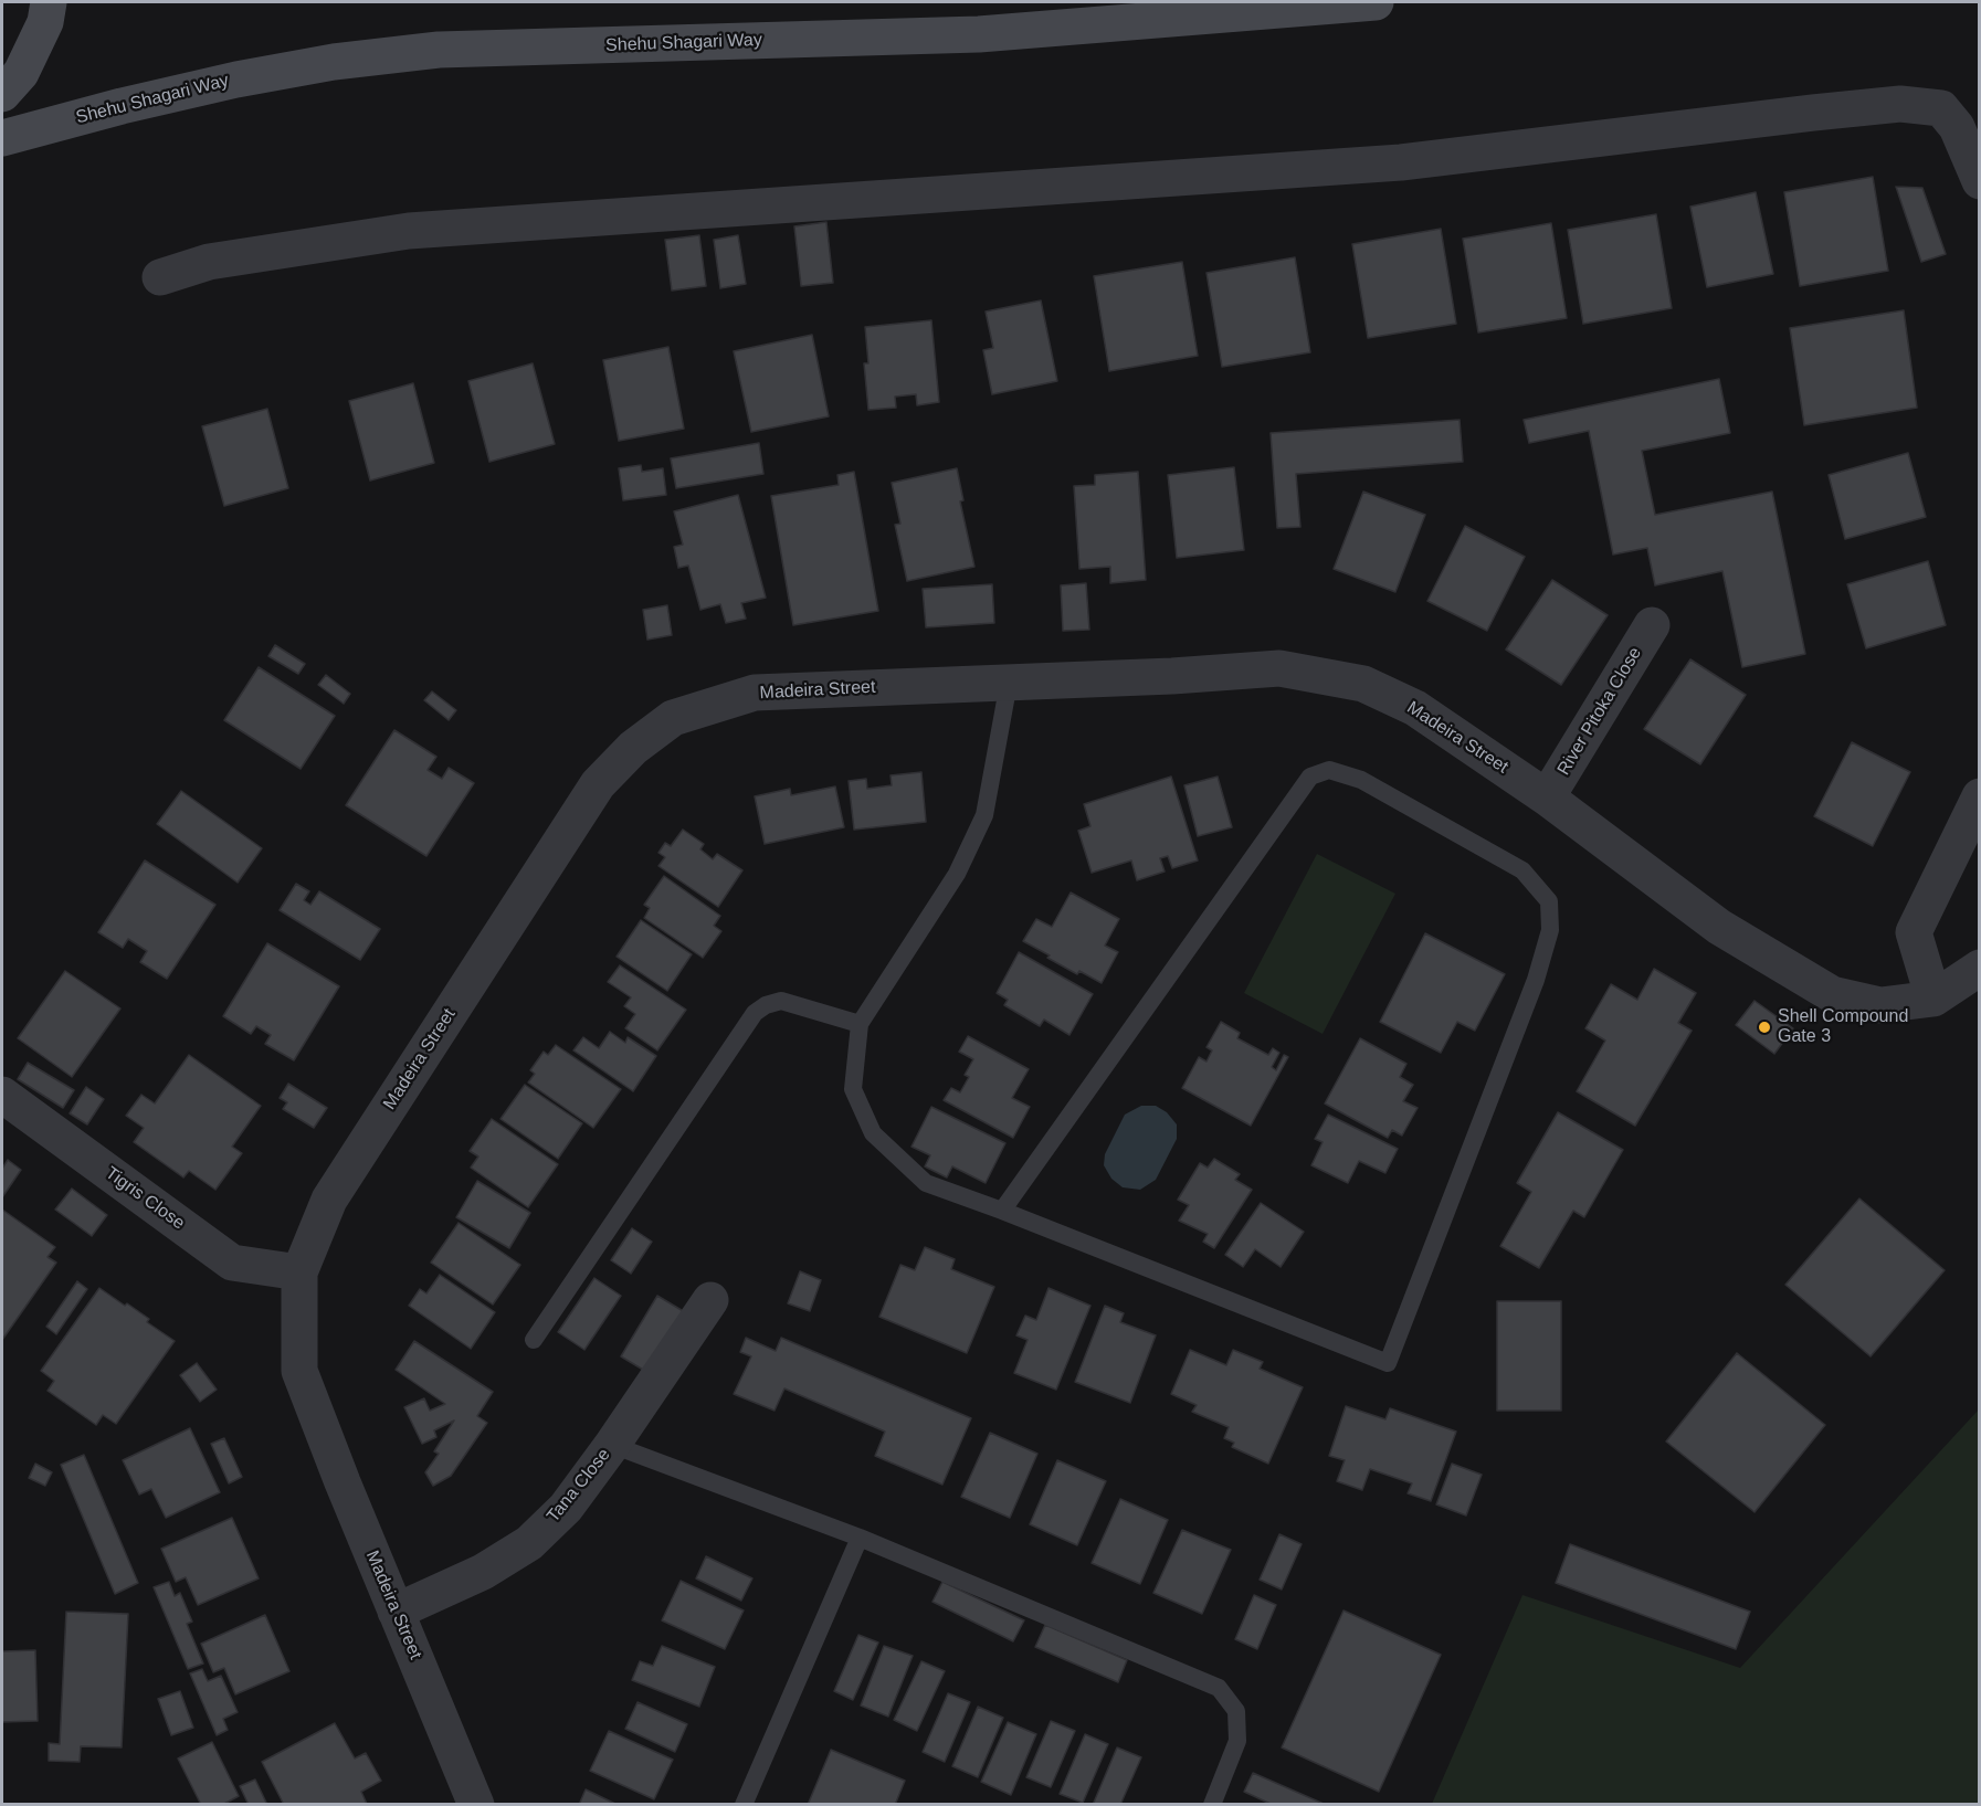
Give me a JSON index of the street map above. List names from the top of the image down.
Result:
{
  "streets": {
    "main road": ["Shehu Shagari Way"],
    "street": [
      "Madeira Street",
      "River Pitoka Close",
      "Tigris Close",
      "Tana Close"
    ]
  },
  "crossings": [
    ["Madeira Street", "River Pitoka Close"],
    ["Madeira Street", "Tigris Close"],
    ["Madeira Street", "Tana Close"]
  ],
  "places": ["Shell Compound Gate 3"]
}
